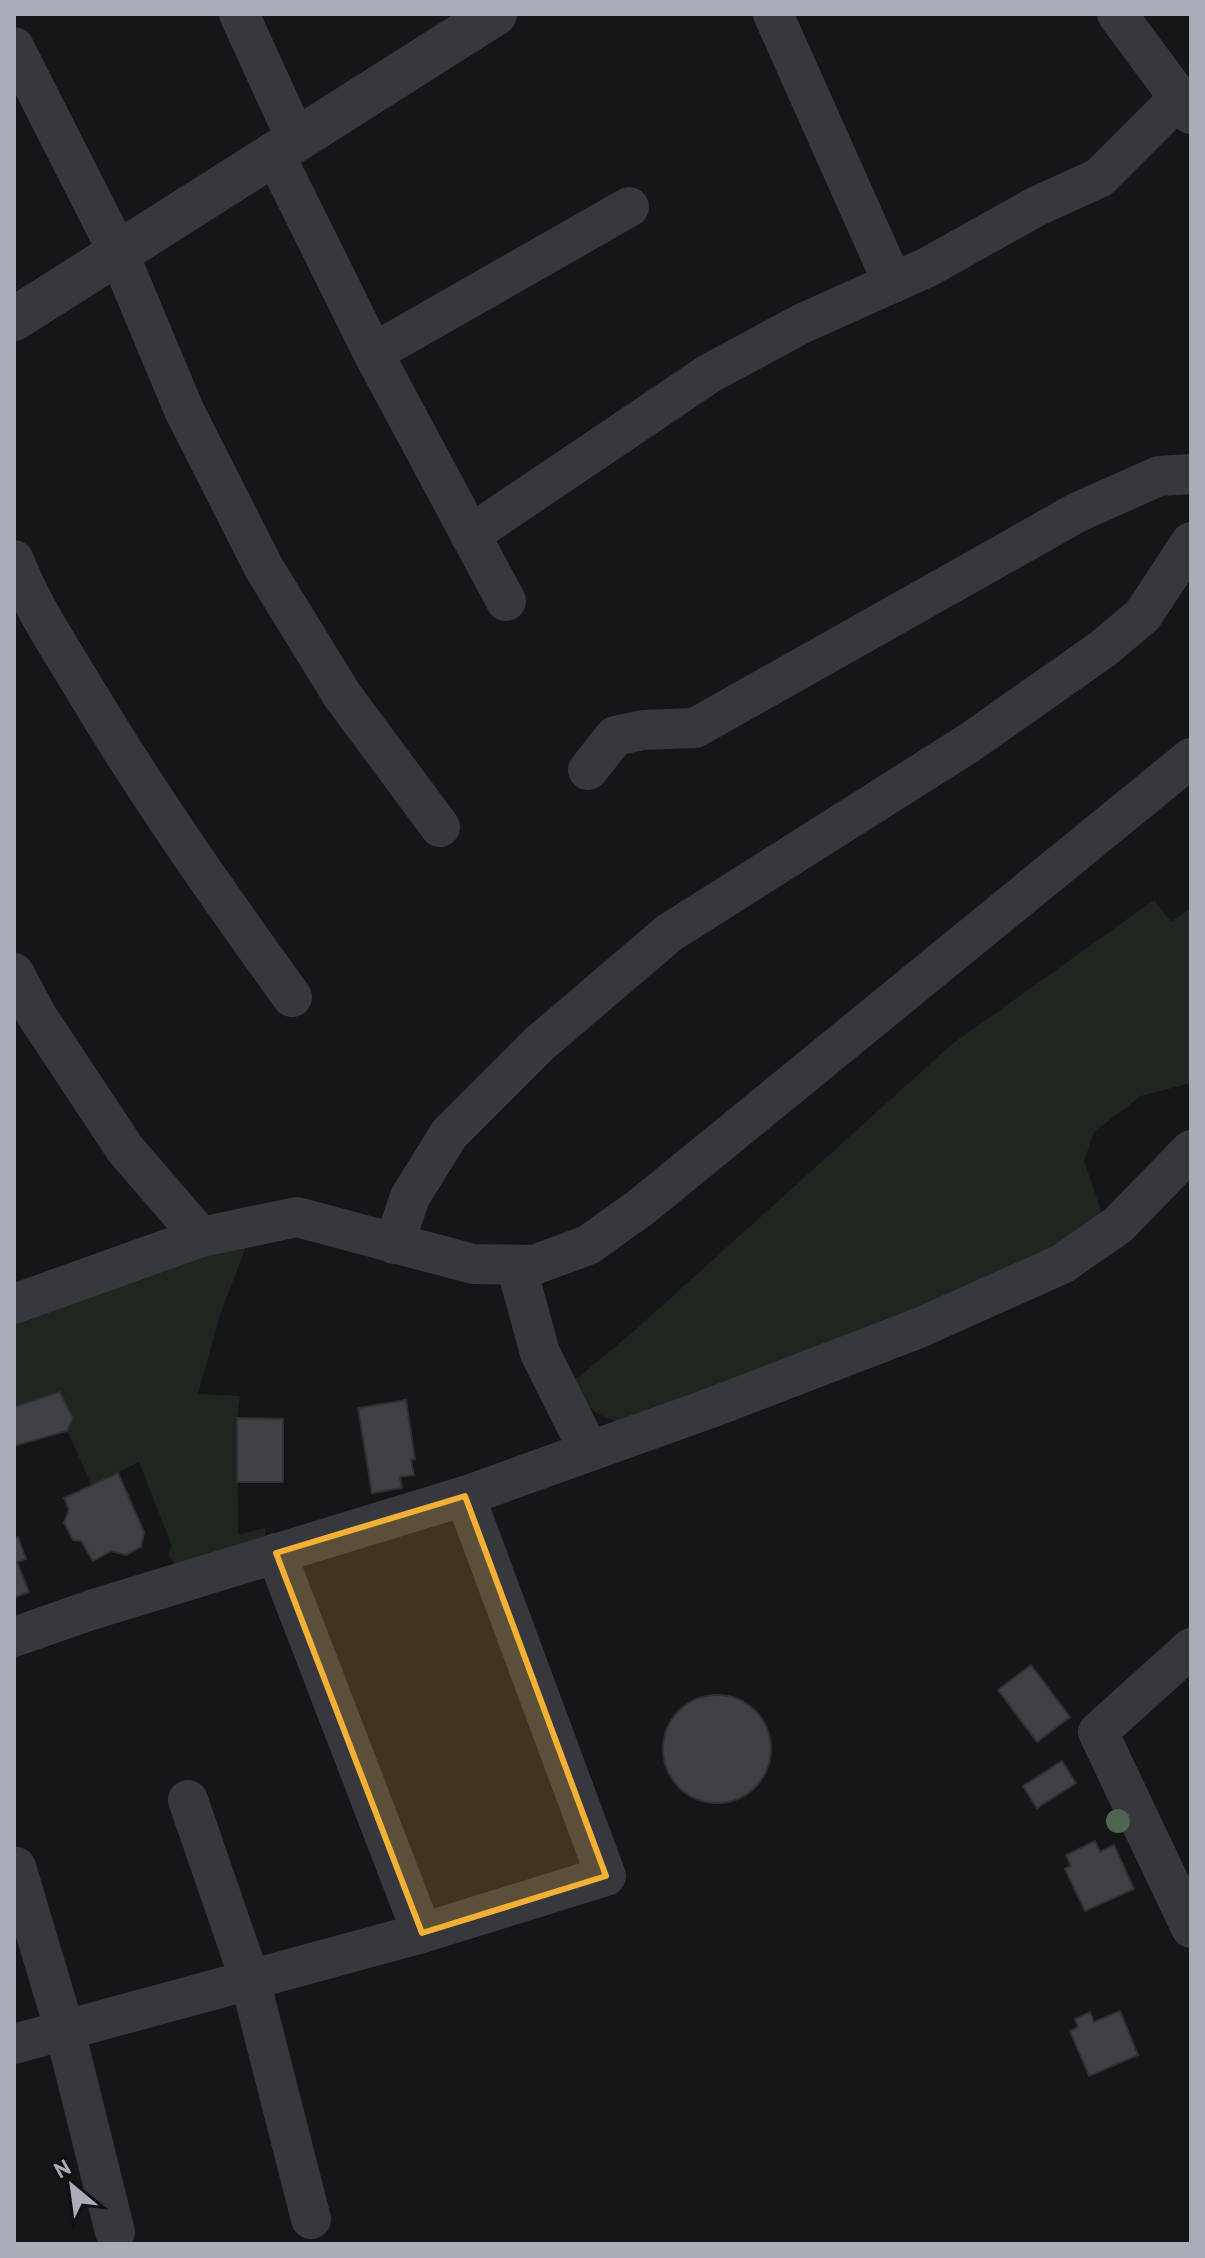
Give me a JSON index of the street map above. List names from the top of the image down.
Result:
{
  "north": "top left"
}
